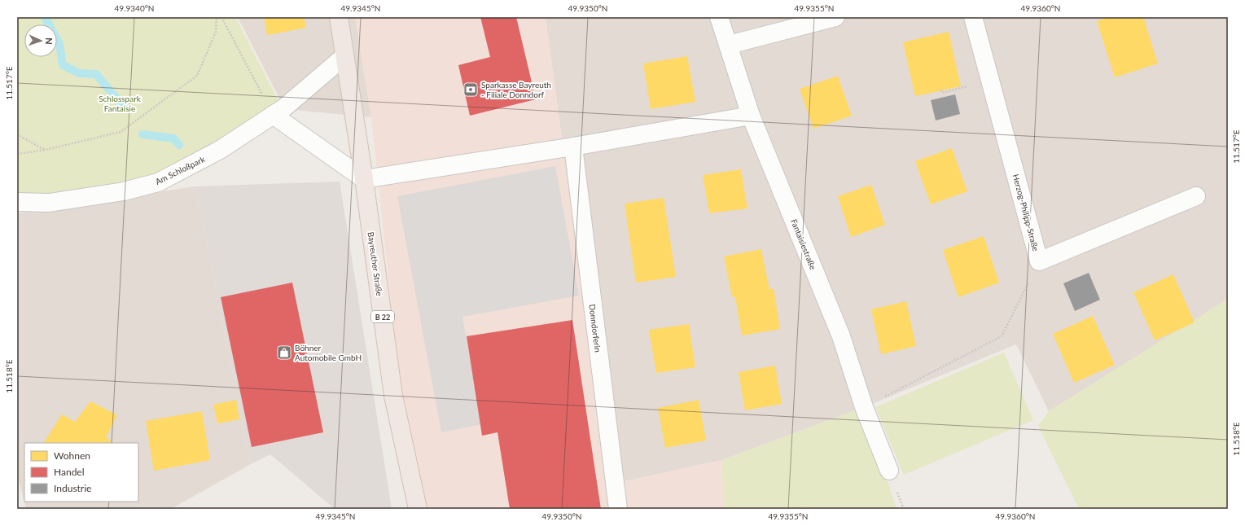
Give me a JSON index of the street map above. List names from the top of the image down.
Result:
{
  "streets": {
    "main road": ["Bayreuther Straße", "B 22"],
    "street": [
      "Am Schloßpark",
      "Herzog-Philipp-Straße",
      "Fantaisiestraße",
      "Donndorferin"
    ]
  },
  "crossings": [
    ["Am Schloßpark", "Bayreuther Straße"]
  ],
  "parks": ["Schlosspark Fantaisie"],
  "places": {
    "bank": ["Sparkasse Bayreuth - Filiale Donndorf"],
    "shop": ["Böhner Automobile GmbH"]
  },
  "legend": ["Wohnen", "Handel", "Industrie"],
  "north": "right",
  "coordinates": [
    "49.9340°N",
    "49.9345°N",
    "49.9350°N",
    "49.9355°N",
    "49.9360°N",
    "11.517°E",
    "11.518°E"
  ]
}
